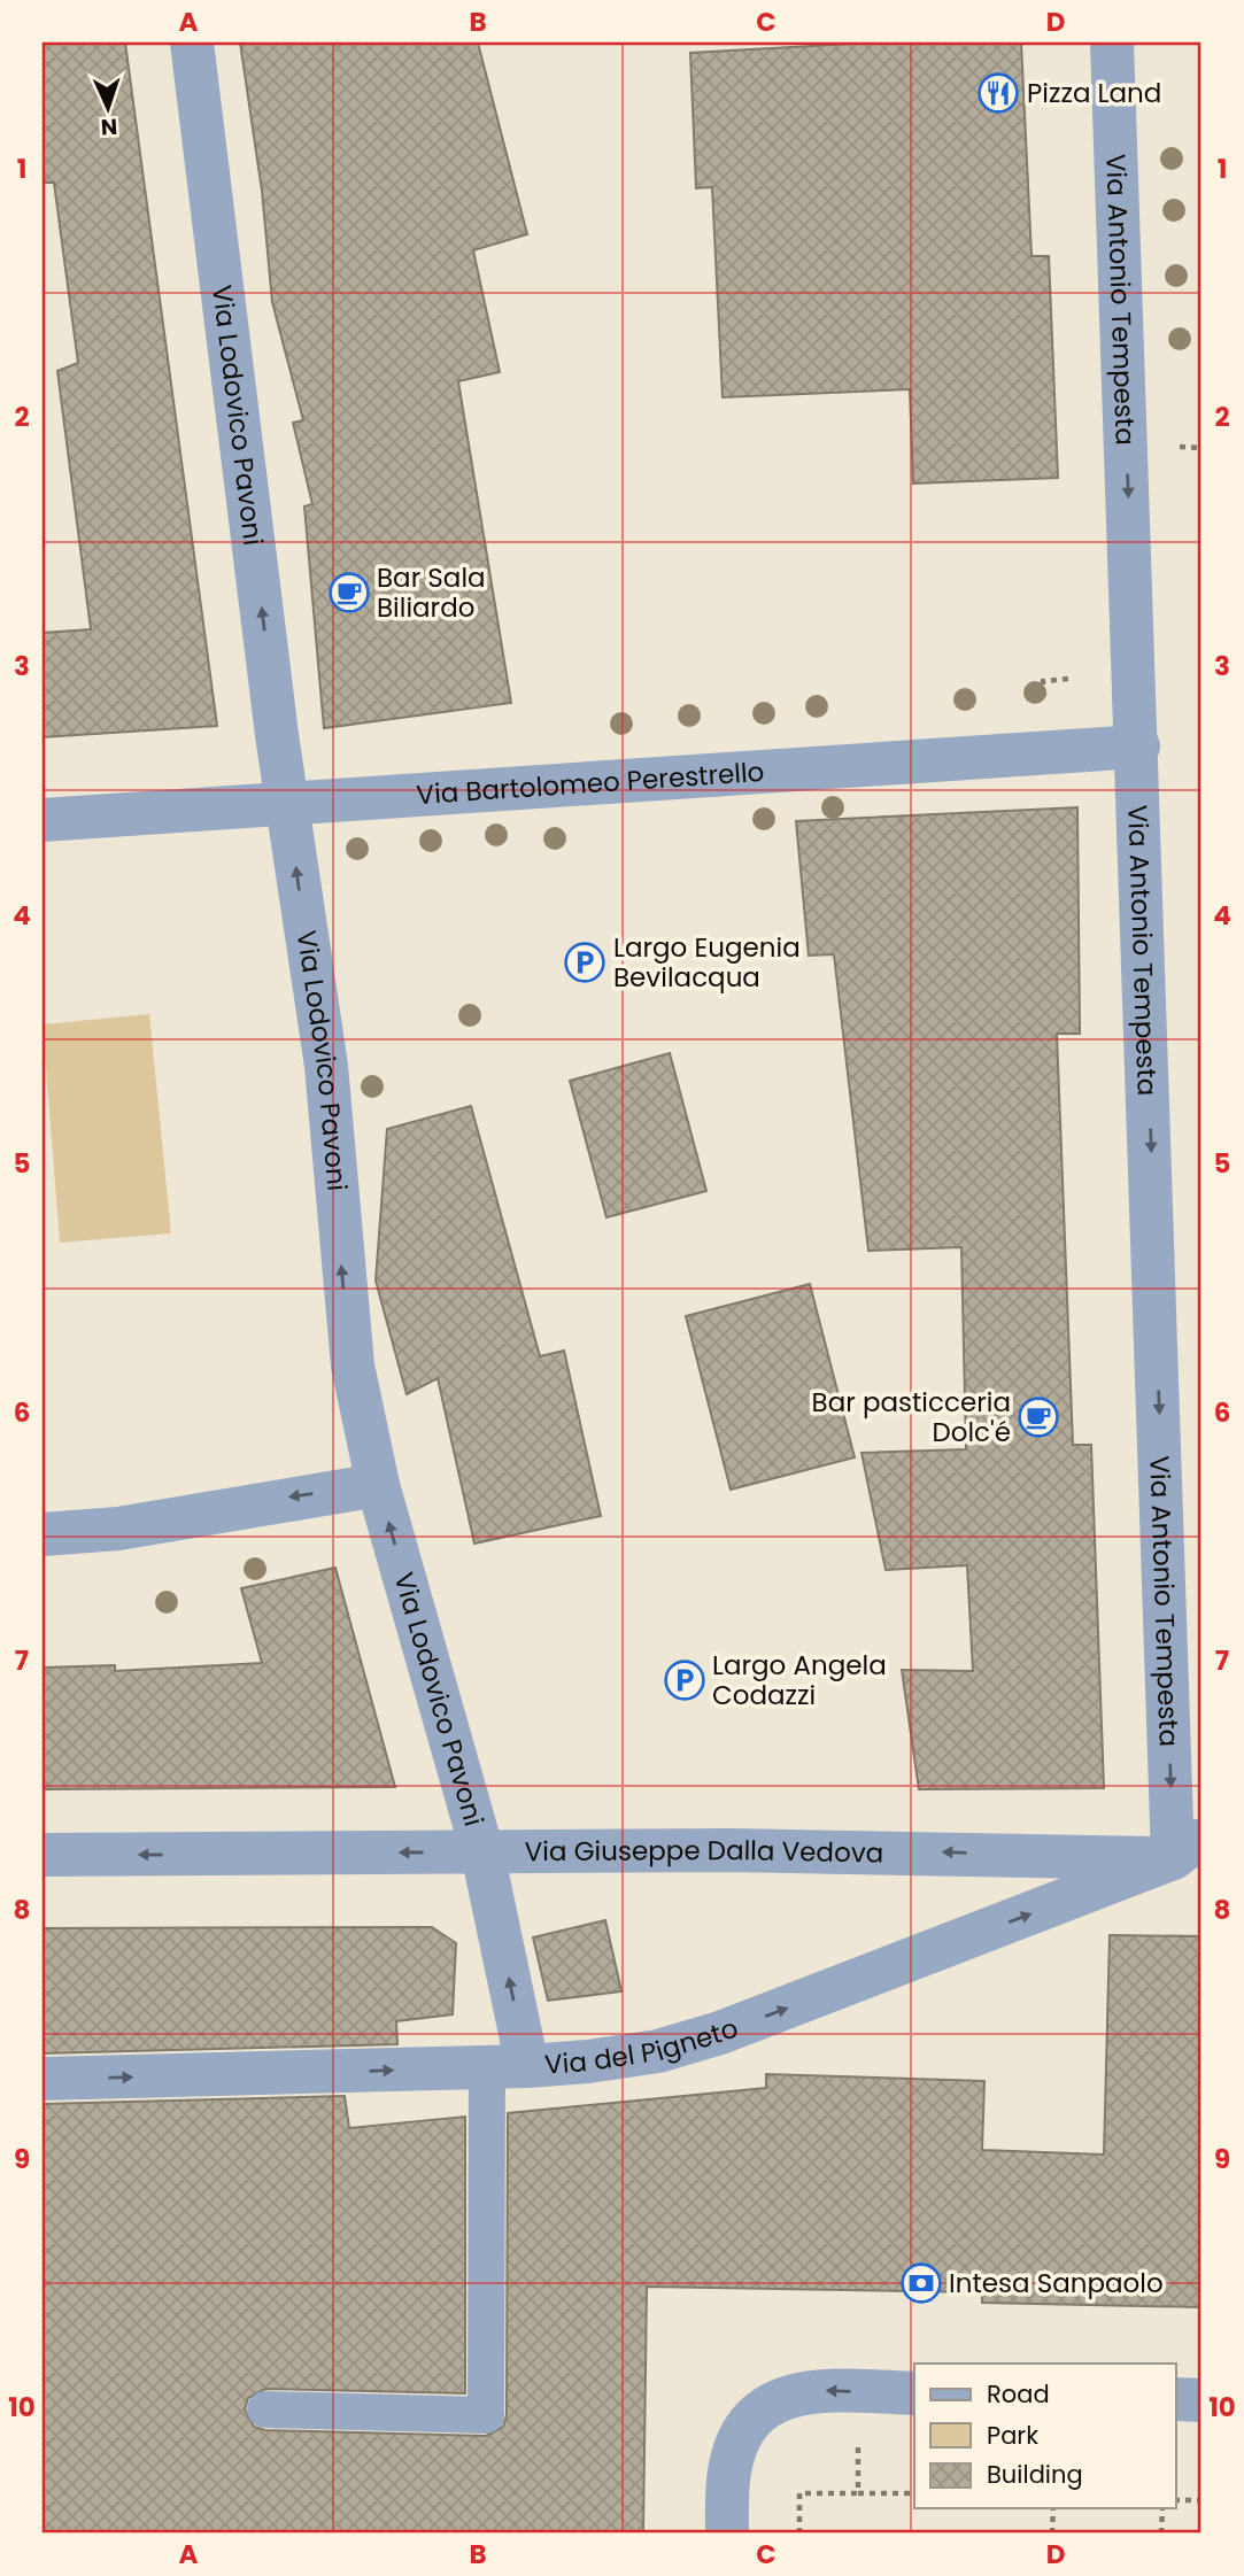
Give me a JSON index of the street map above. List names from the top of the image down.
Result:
{
  "streets": {
    "street": [
      "Via Antonio Tempesta",
      "Via Lodovico Pavoni",
      "Via Bartolomeo Perestrello",
      "Via Giuseppe Dalla Vedova",
      "Via del Pigneto"
    ]
  },
  "crossings": [
    ["Via Antonio Tempesta", "Via Bartolomeo Perestrello"],
    ["Via Antonio Tempesta", "Via Giuseppe Dalla Vedova"],
    ["Via Antonio Tempesta", "Via del Pigneto"],
    ["Via Lodovico Pavoni", "Via Bartolomeo Perestrello"],
    ["Via Lodovico Pavoni", "Via Giuseppe Dalla Vedova"],
    ["Via Lodovico Pavoni", "Via del Pigneto"],
    ["Via Giuseppe Dalla Vedova", "Via del Pigneto"]
  ],
  "one_way": [
    "Via Antonio Tempesta",
    "Via Lodovico Pavoni",
    "Via Giuseppe Dalla Vedova",
    "Via del Pigneto"
  ],
  "places": {
    "restaurant": ["Pizza Land"],
    "cafe": ["Bar Sala Biliardo", "Bar pasticceria Dolc'é"],
    "parking": ["Largo Eugenia Bevilacqua", "Largo Angela Codazzi"],
    "bank": ["Intesa Sanpaolo"]
  },
  "legend": ["Road", "Park", "Building"],
  "north": "bottom",
  "grid": {
    "columns": [
      "A",
      "B",
      "C",
      "D"
    ],
    "rows": [
      "1",
      "2",
      "3",
      "4",
      "5",
      "6",
      "7",
      "8",
      "9",
      "10"
    ]
  }
}
